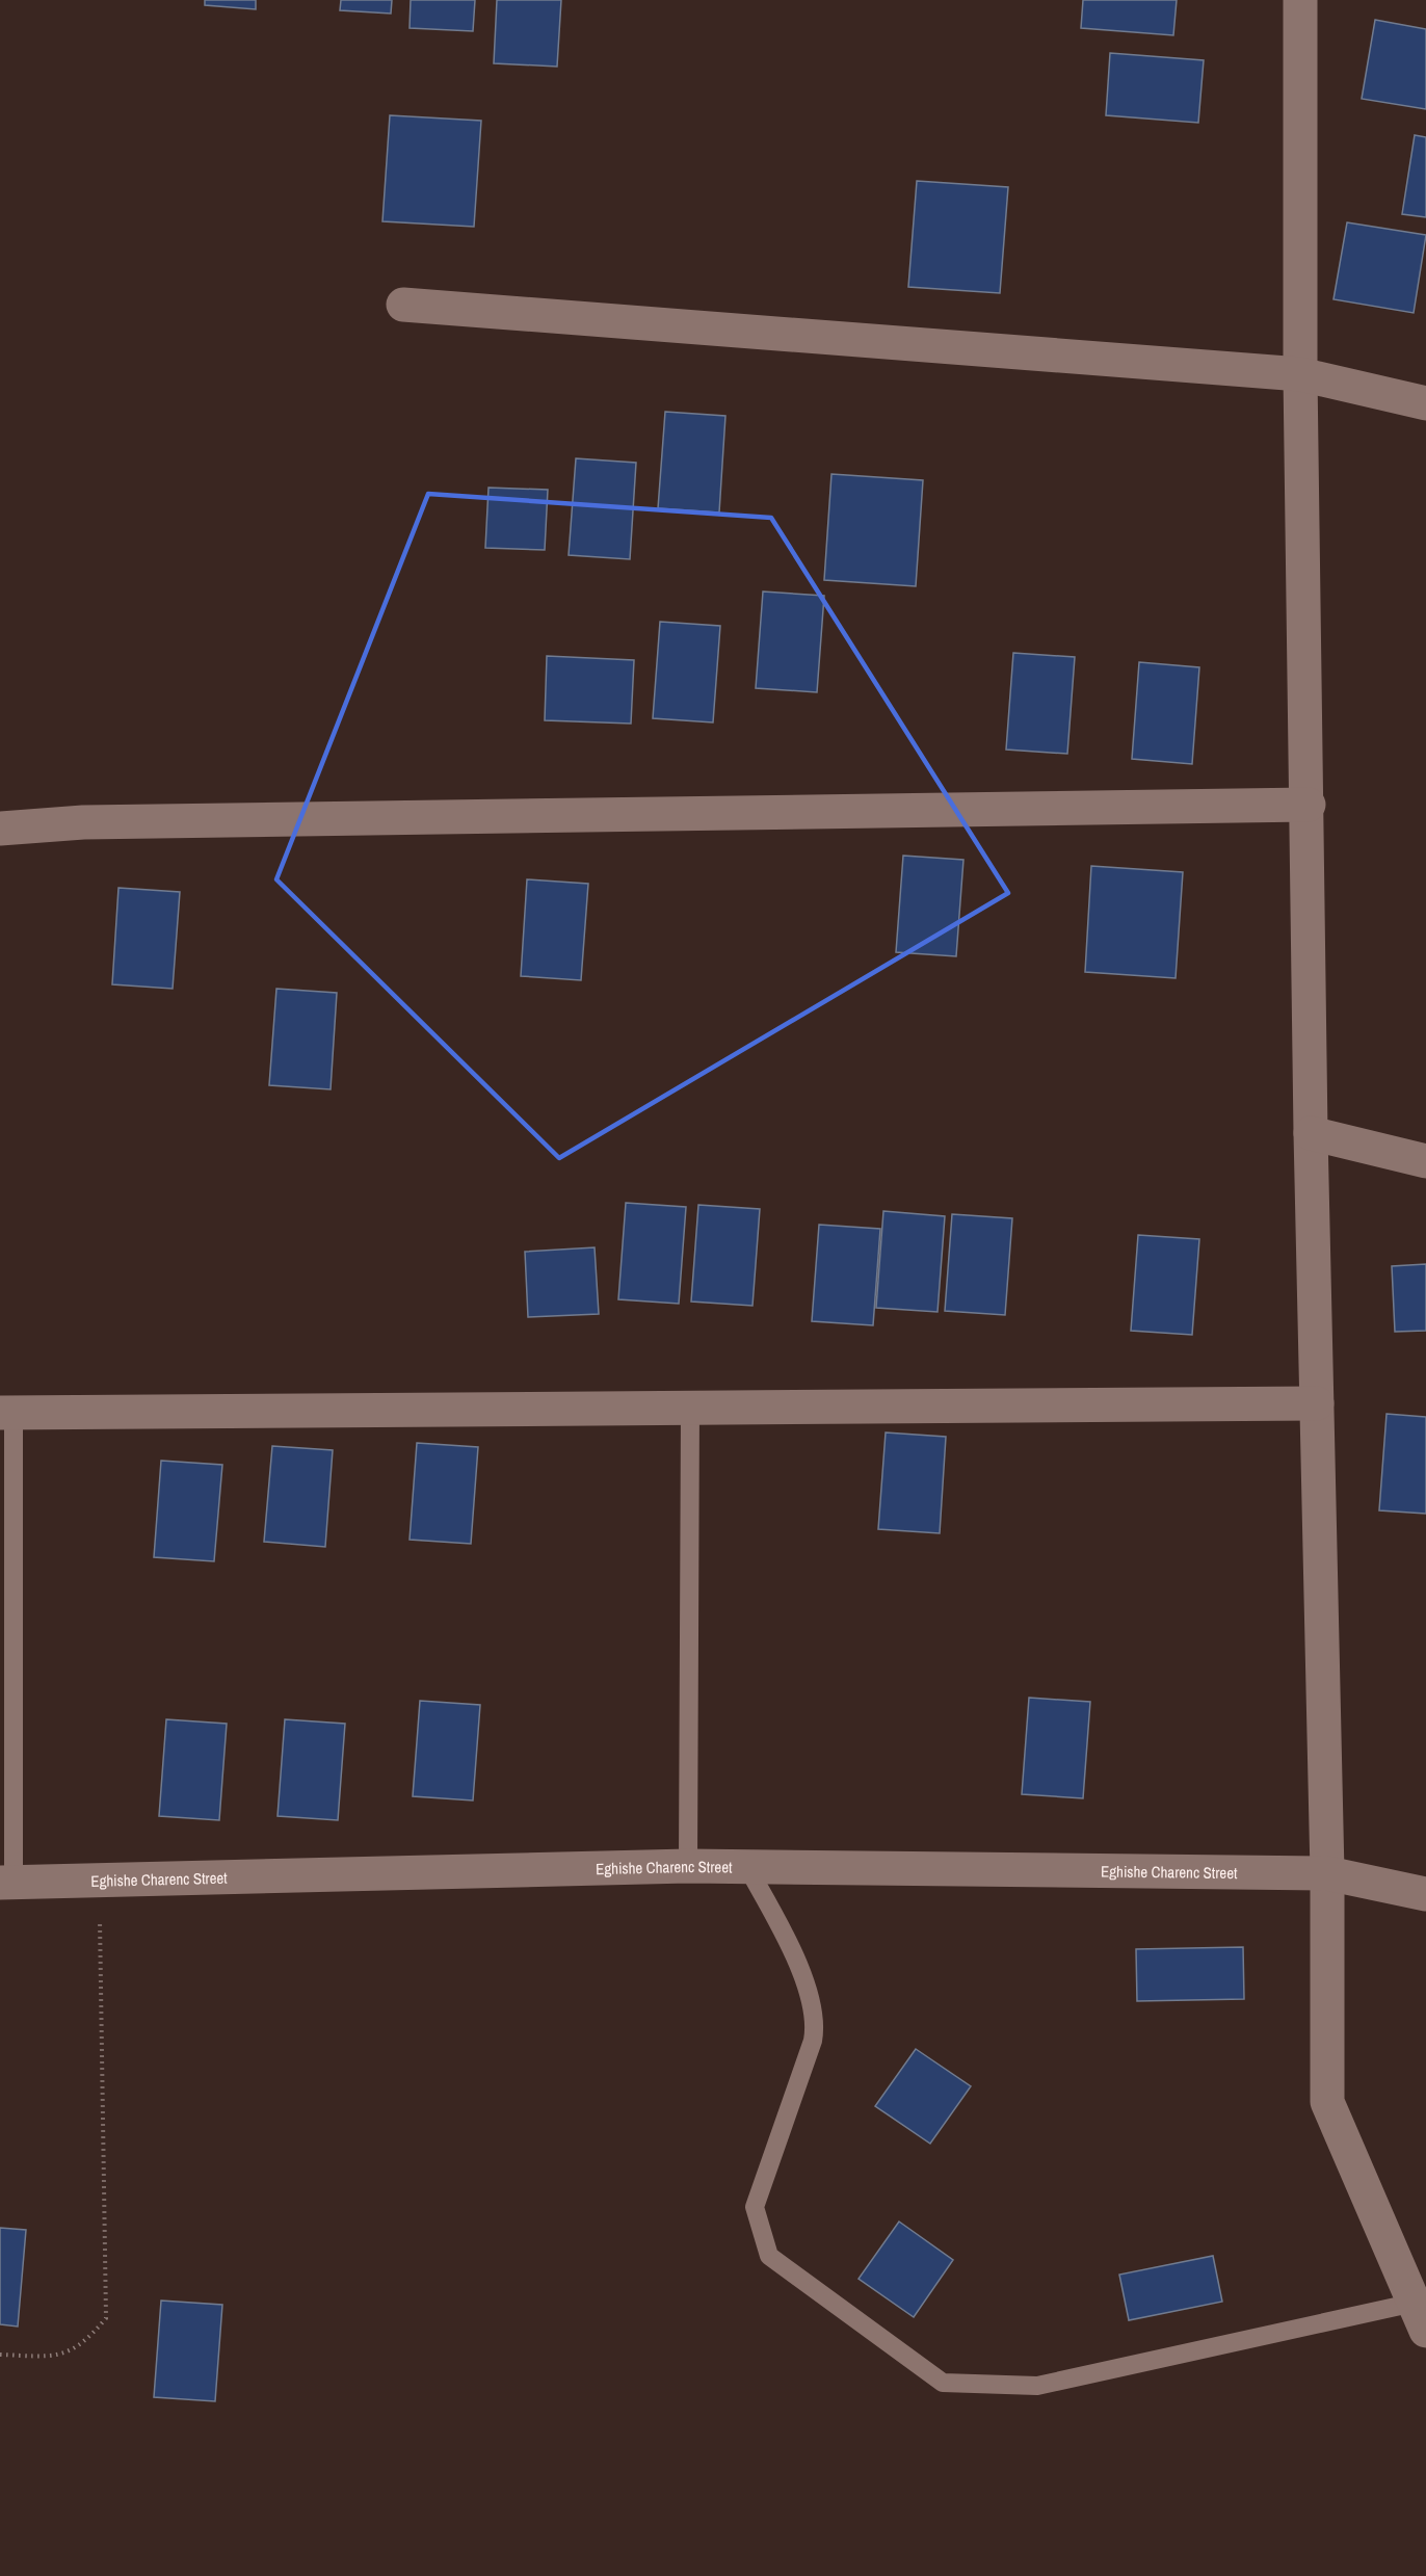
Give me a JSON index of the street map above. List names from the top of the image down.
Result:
{
  "streets": {
    "street": ["Eghishe Charenc Street"]
  }
}
